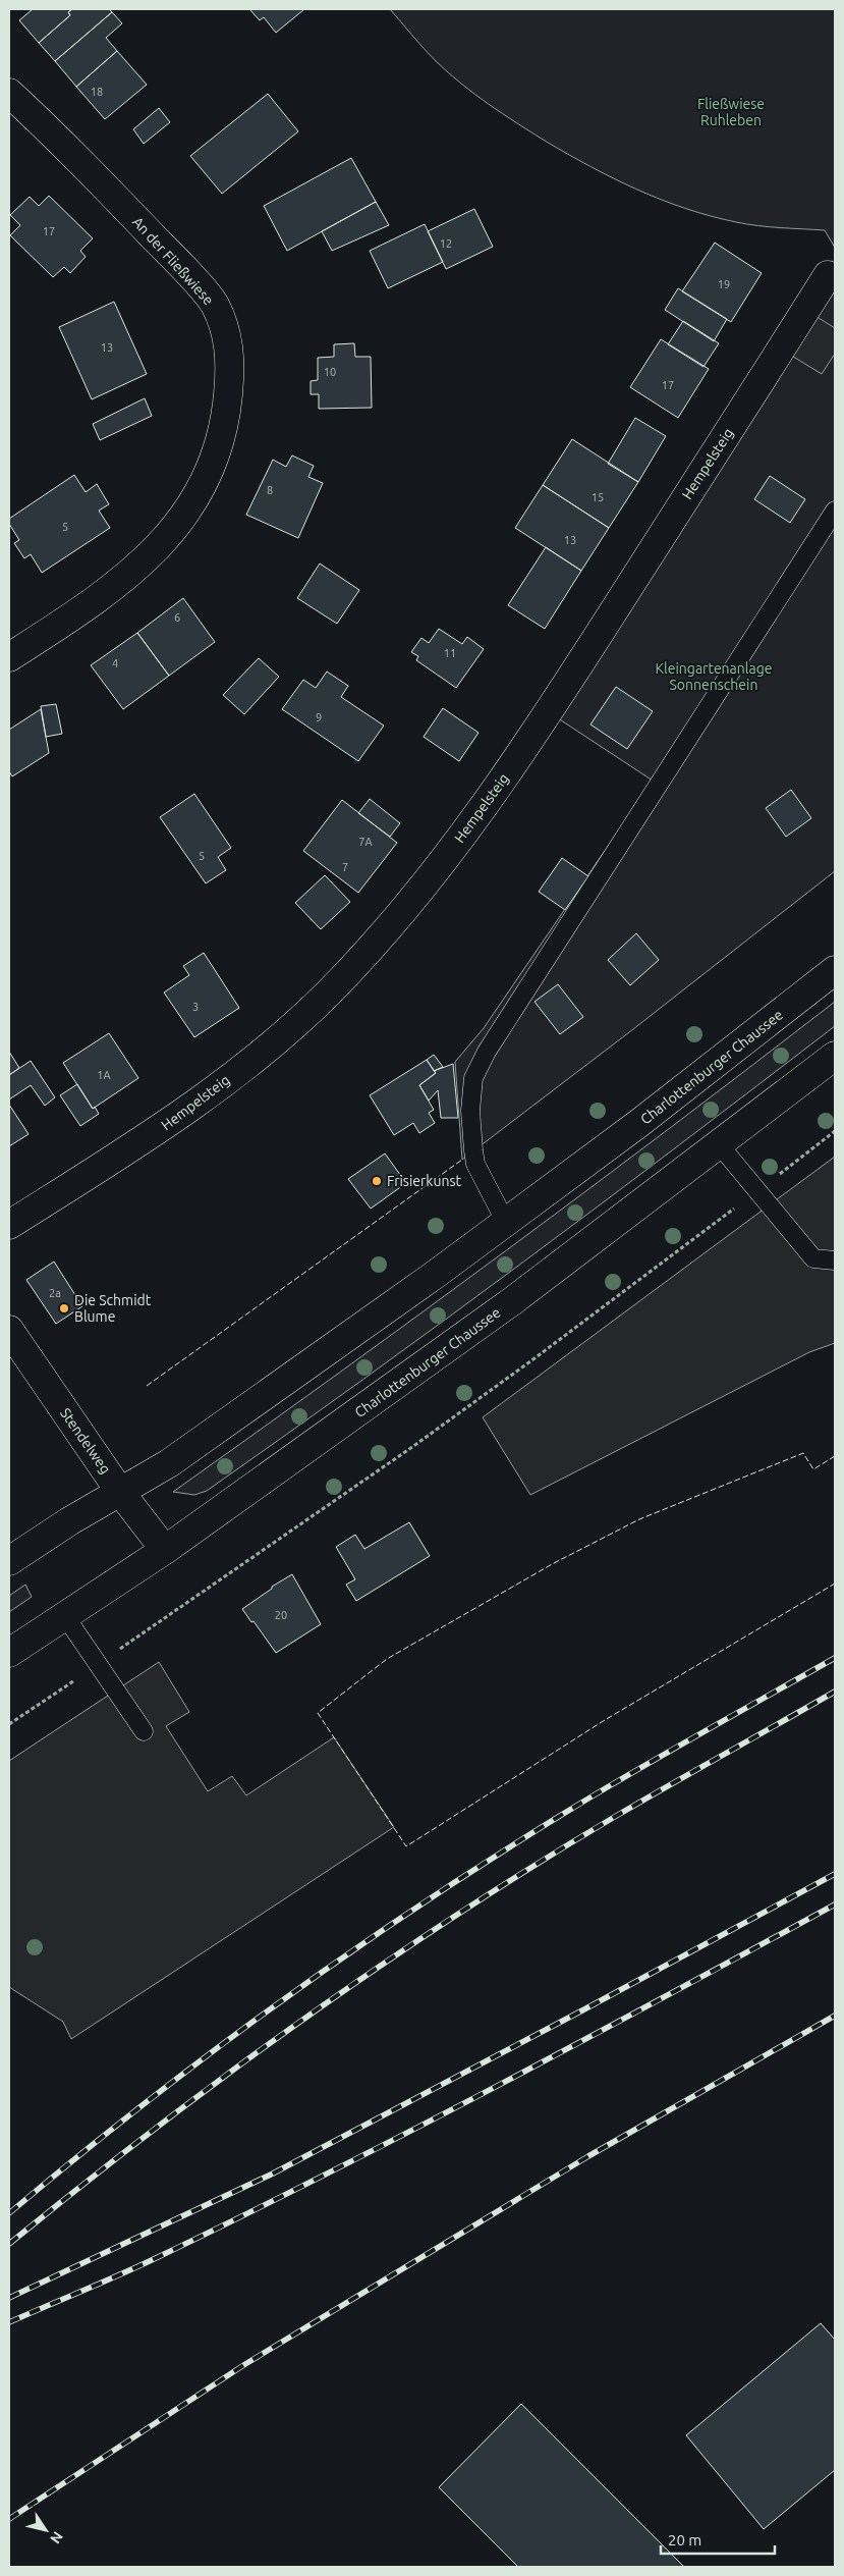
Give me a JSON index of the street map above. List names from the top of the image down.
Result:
{
  "streets": {
    "street": [
      "An der Fließwiese",
      "Hempelsteig",
      "Charlottenburger Chaussee",
      "Stendelweg"
    ]
  },
  "crossings": [
    ["Charlottenburger Chaussee", "Stendelweg"]
  ],
  "parks": ["Fließwiese Ruhleben", "Kleingartenanlage Sonnenschein"],
  "places": ["Frisierkunst", "Die Schmidt Blume"],
  "house_numbers": [
    "18",
    "17",
    "12",
    "19",
    "13",
    "10",
    "17",
    "8",
    "15",
    "5",
    "13",
    "6",
    "11",
    "4",
    "9",
    "7A",
    "5",
    "7",
    "3",
    "1A",
    "2a",
    "20"
  ],
  "scale_bar": "20 m",
  "north": "bottom right"
}
